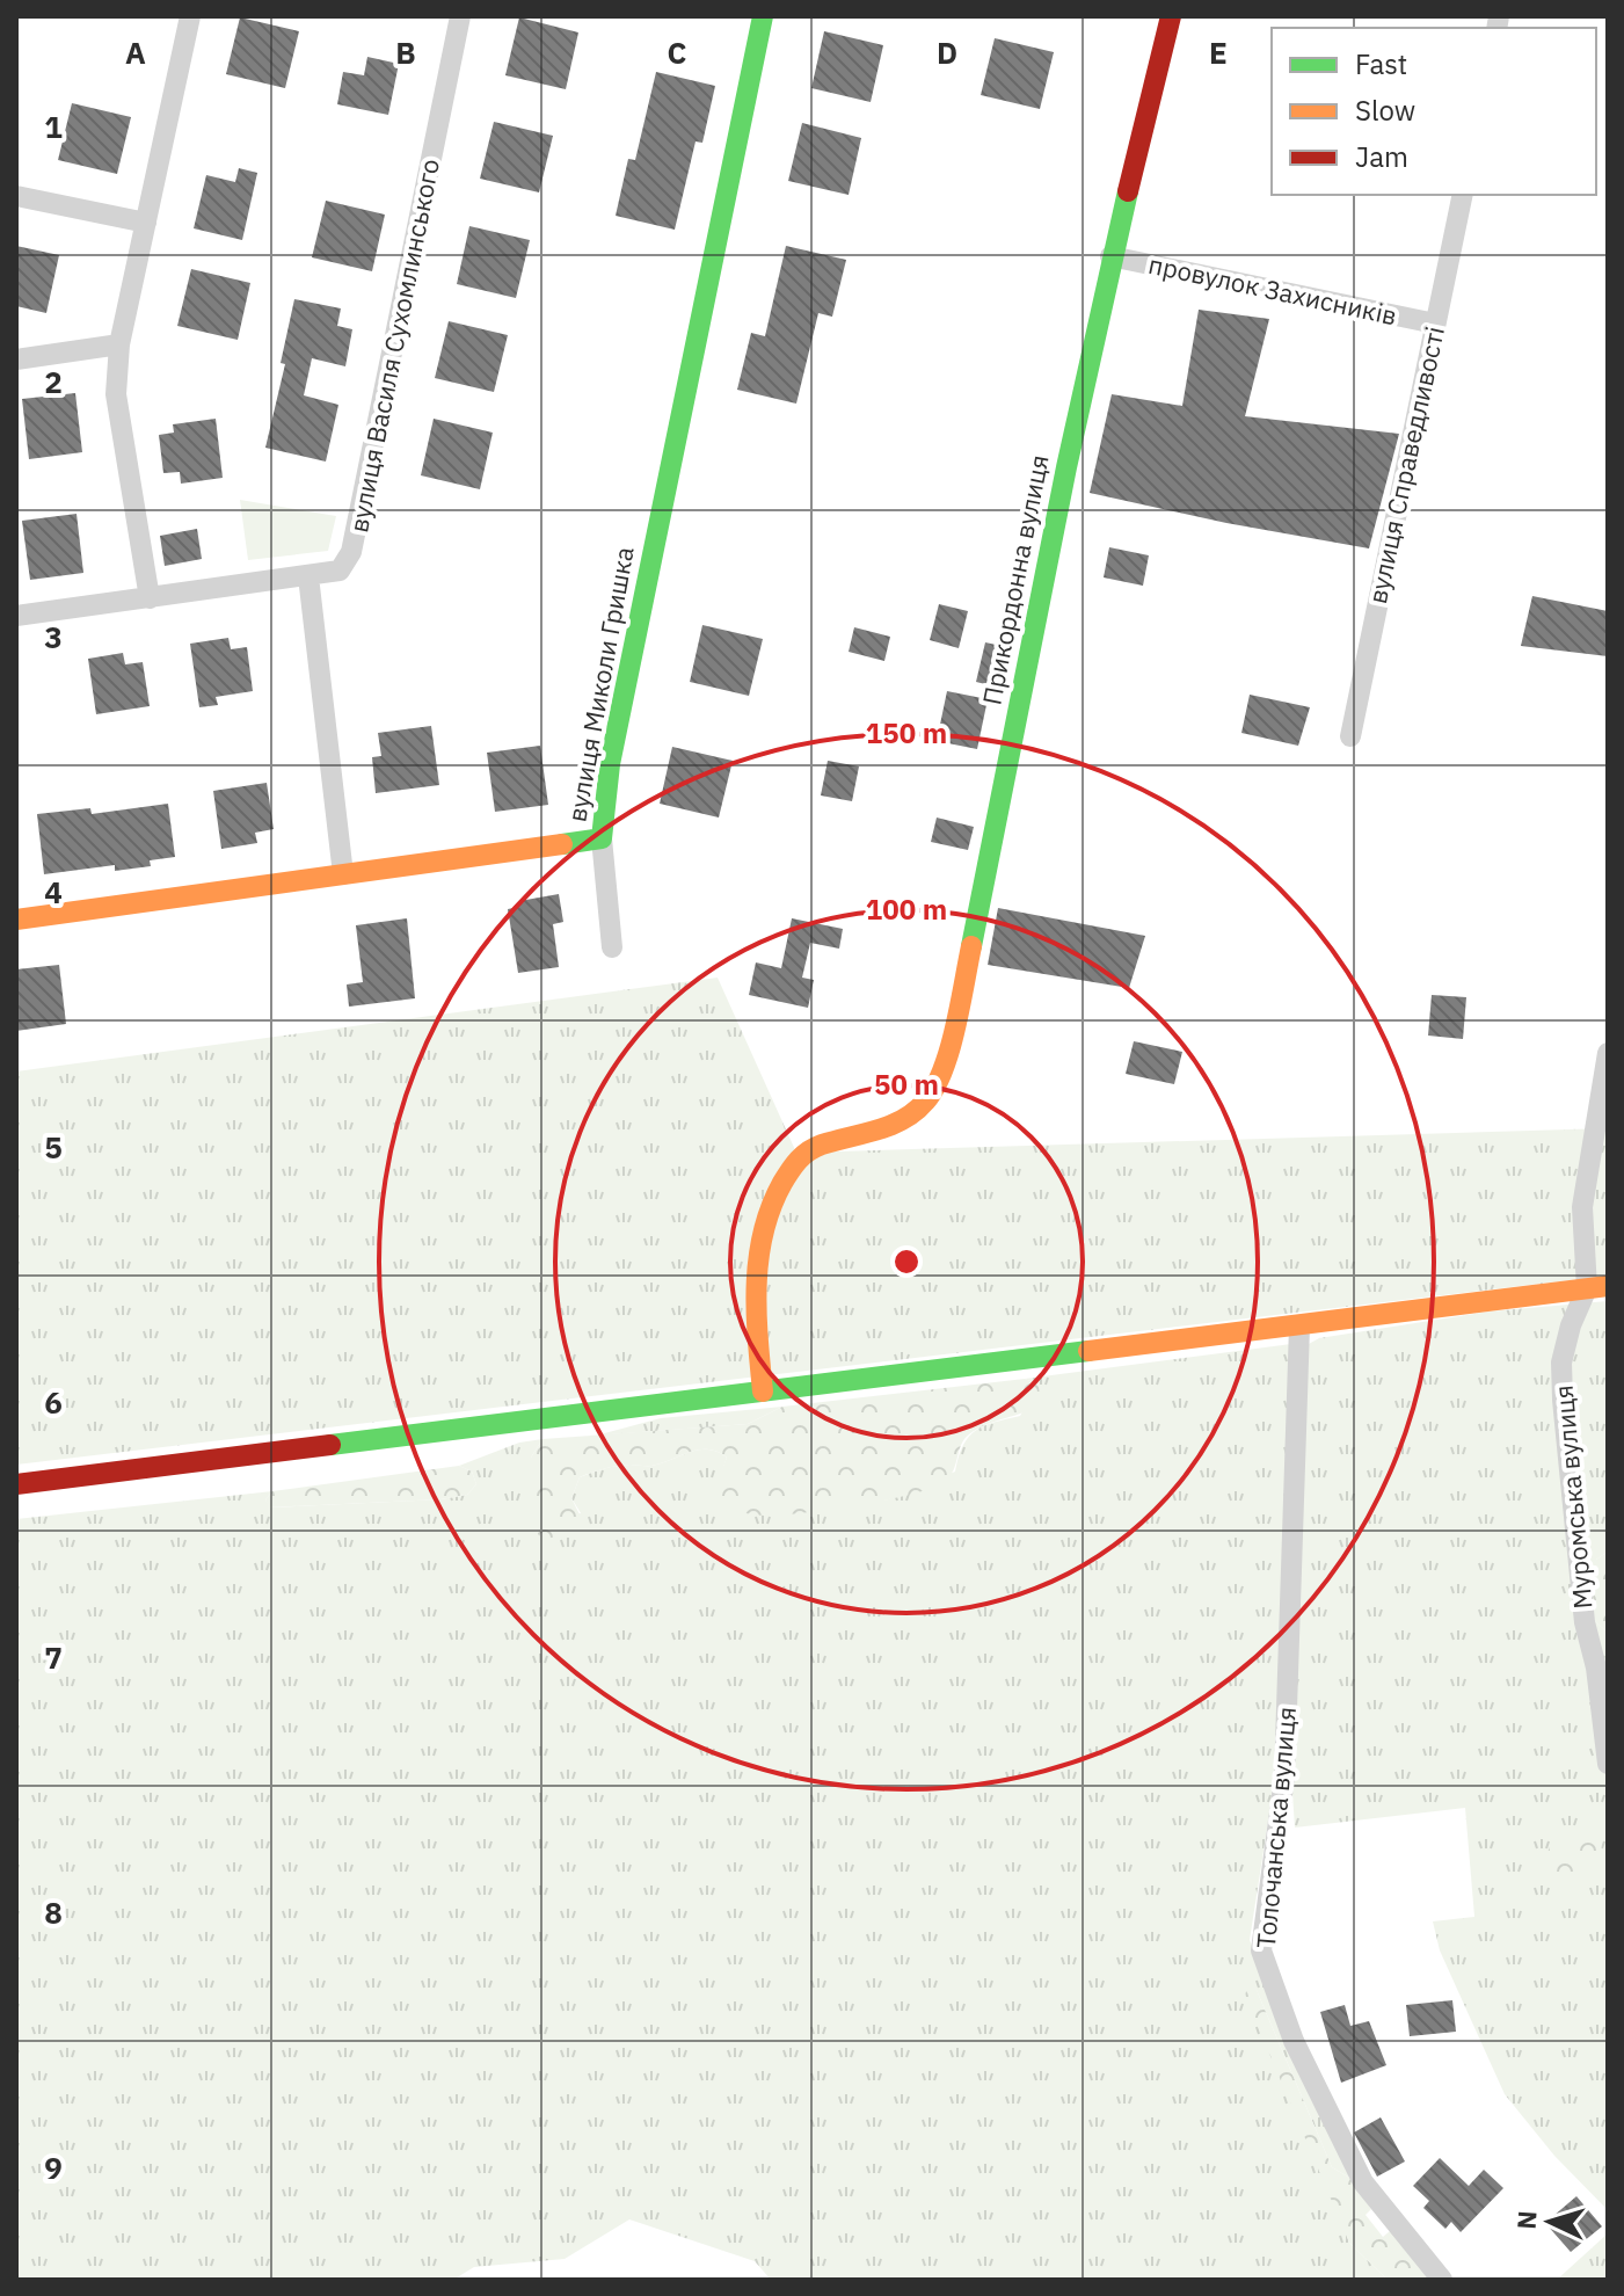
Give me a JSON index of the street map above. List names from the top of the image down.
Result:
{
  "streets": {
    "street": [
      "провулок Захисників",
      "вулиця Василя Сухомлинського",
      "вулиця Справедливості",
      "Прикордонна вулиця",
      "вулиця Миколи Гришка",
      "Муромська вулиця",
      "Толочанська вулиця"
    ]
  },
  "crossings": [
    ["провулок Захисників", "вулиця Справедливості"],
    ["провулок Захисників", "Прикордонна вулиця"]
  ],
  "legend": ["Fast", "Slow", "Jam"],
  "north": "left",
  "grid": {
    "columns": [
      "A",
      "B",
      "C",
      "D",
      "E"
    ],
    "rows": [
      "1",
      "2",
      "3",
      "4",
      "5",
      "6",
      "7",
      "8",
      "9"
    ]
  },
  "rings": ["150 m", "100 m", "50 m"]
}
